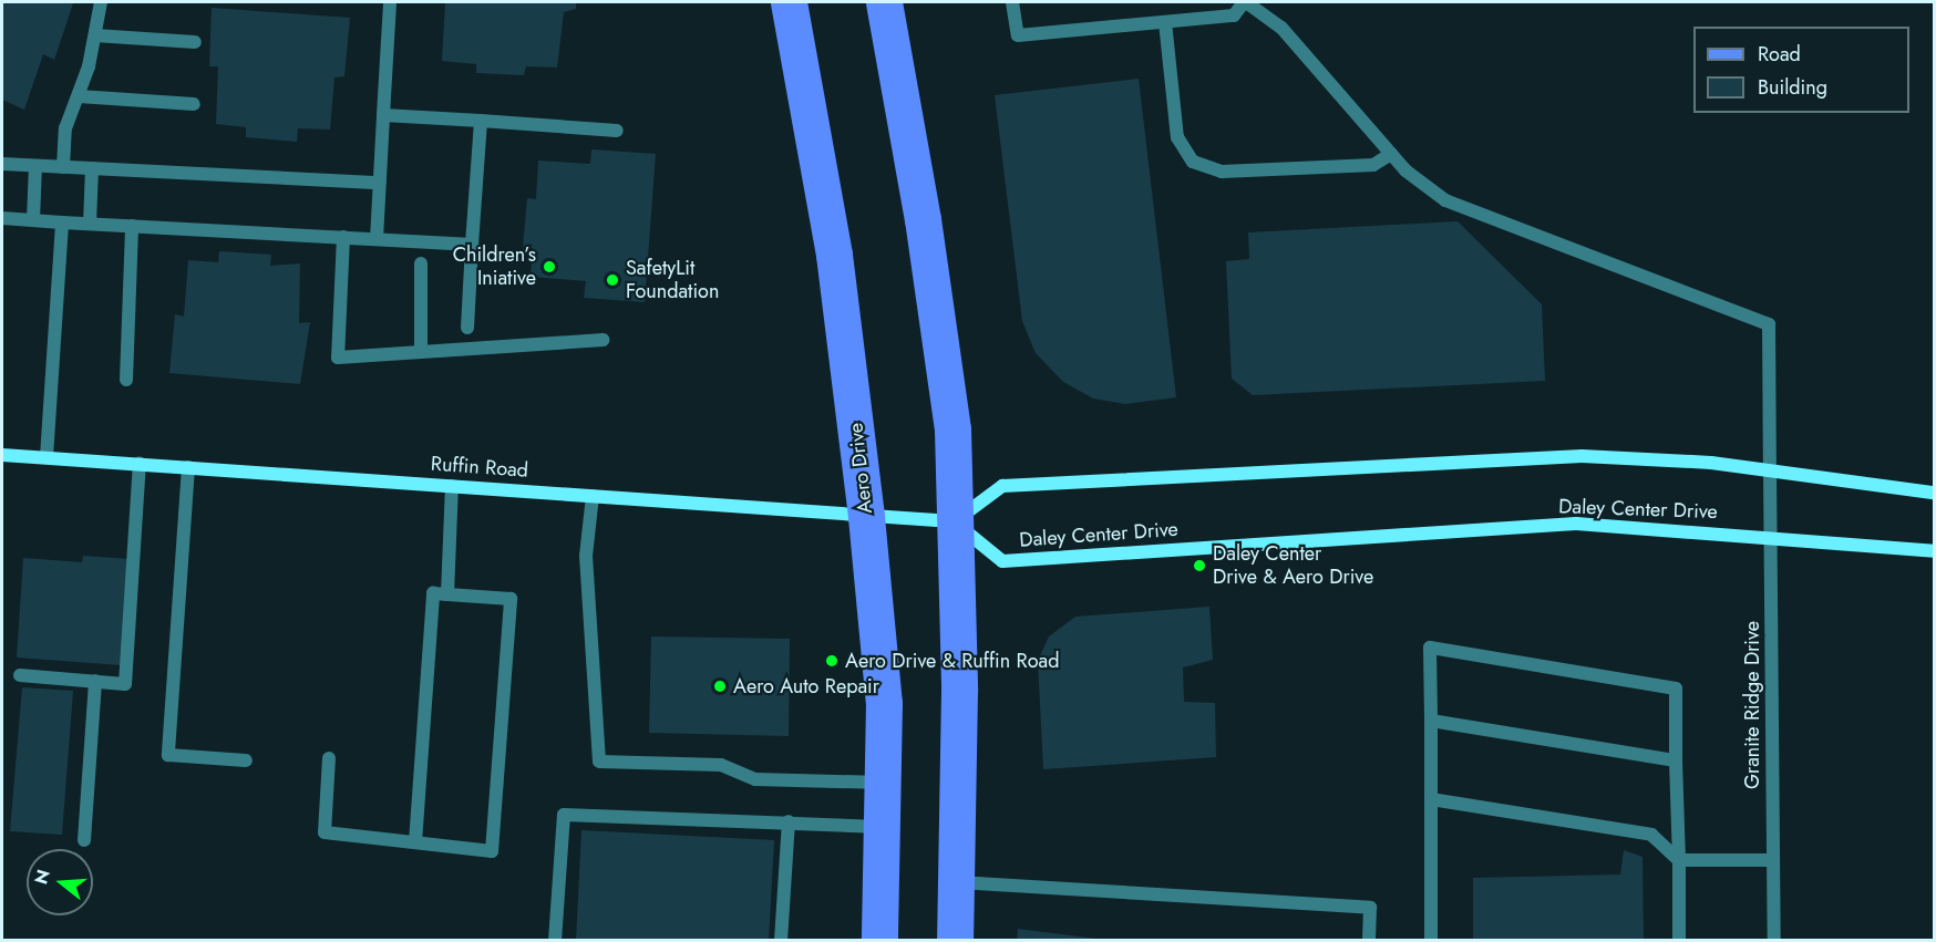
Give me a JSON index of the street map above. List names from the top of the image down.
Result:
{
  "streets": {
    "main road": ["Ruffin Road", "Aero Drive", "Daley Center Drive"],
    "street": ["Granite Ridge Drive"]
  },
  "crossings": [
    ["Ruffin Road", "Aero Drive"],
    ["Ruffin Road", "Daley Center Drive"],
    ["Daley Center Drive", "Granite Ridge Drive"]
  ],
  "places": [
    "Children’s Iniative",
    "SafetyLit Foundation",
    "Daley Center Drive & Aero Drive",
    "Aero Drive & Ruffin Road",
    "Aero Auto Repair"
  ],
  "legend": ["Road", "Building"],
  "north": "left"
}
